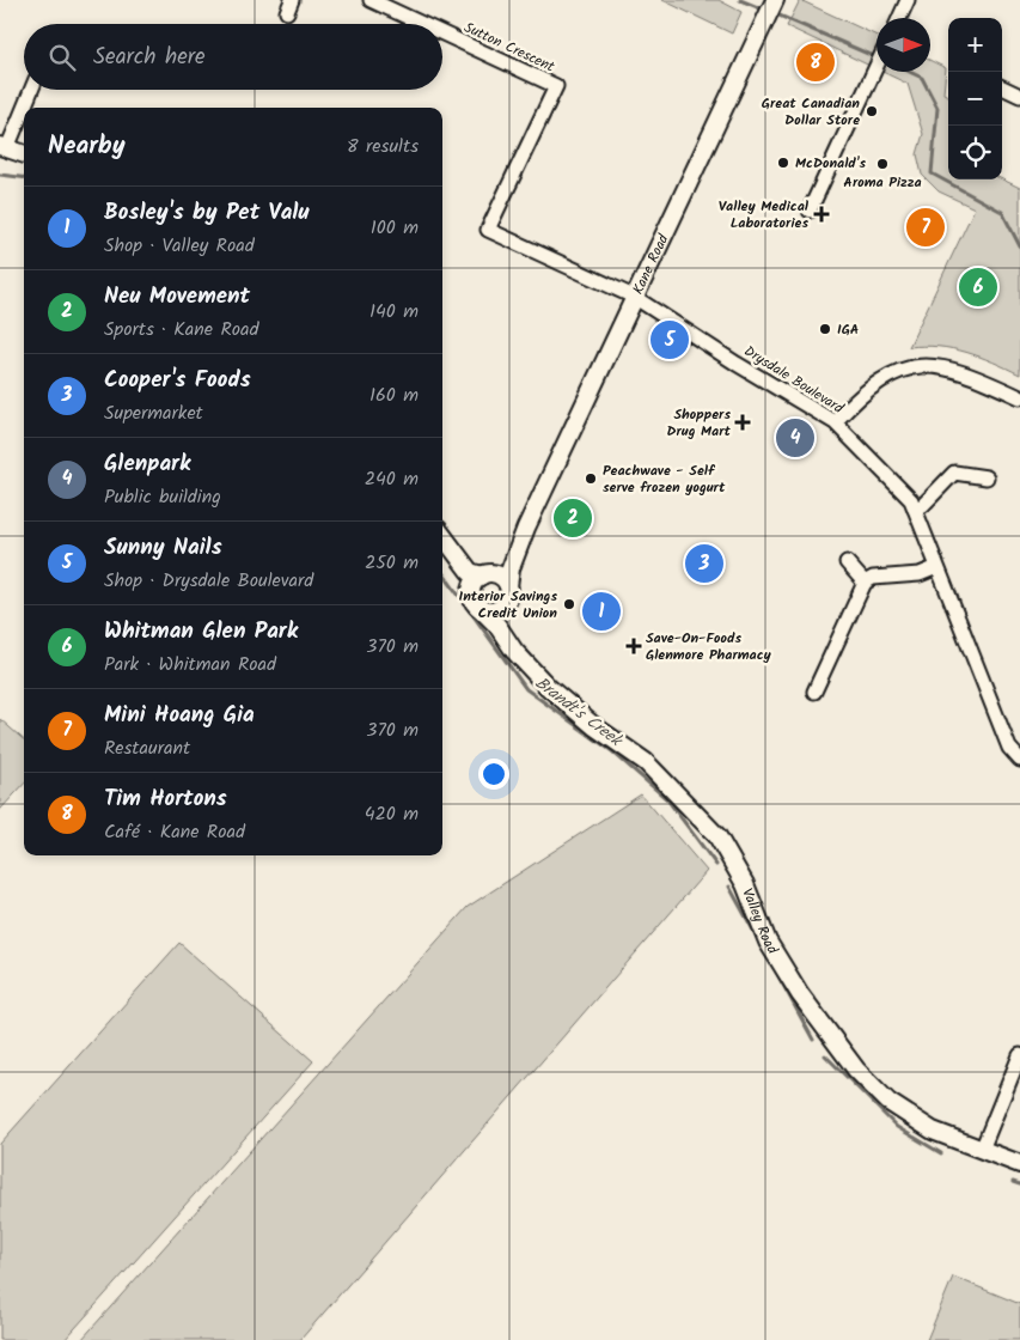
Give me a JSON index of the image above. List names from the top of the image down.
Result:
{
  "streets": {
    "street": [
      "Sutton Crescent",
      "Kane Road",
      "Drysdale Boulevard",
      "Valley Road"
    ]
  },
  "crossings": [
    ["Sutton Crescent", "Drysdale Boulevard"],
    ["Kane Road", "Drysdale Boulevard"],
    ["Kane Road", "Valley Road"]
  ],
  "water": ["Brandt's Creek"],
  "places": {
    "other": [
      "Great Canadian Dollar Store",
      "McDonald's",
      "Aroma Pizza",
      "IGA",
      "Peachwave - Self serve frozen yogurt",
      "Interior Savings Credit Union"
    ],
    "health": ["Valley Medical Laboratories", "Shoppers Drug Mart", "Save-On-Foods Glenmore Pharmacy"]
  },
  "north": "right",
  "page": {
    "map_buttons": ["+", "−"],
    "search": "Search here",
    "pins": [
      "8",
      "7",
      "6",
      "5",
      "4",
      "2",
      "3",
      "1"
    ],
    "heading": ["Nearby", "8 results"],
    "list": [
      {
        "mark": "1",
        "name": "Bosley's by Pet Valu",
        "note": "Shop · Valley Road",
        "value": "100 m"
      },
      {
        "mark": "2",
        "name": "Neu Movement",
        "note": "Sports · Kane Road",
        "value": "140 m"
      },
      {
        "mark": "3",
        "name": "Cooper's Foods",
        "note": "Supermarket",
        "value": "160 m"
      },
      {
        "mark": "4",
        "name": "Glenpark",
        "note": "Public building",
        "value": "240 m"
      },
      {
        "mark": "5",
        "name": "Sunny Nails",
        "note": "Shop · Drysdale Boulevard",
        "value": "250 m"
      },
      {
        "mark": "6",
        "name": "Whitman Glen Park",
        "note": "Park · Whitman Road",
        "value": "370 m"
      },
      {
        "mark": "7",
        "name": "Mini Hoang Gia",
        "note": "Restaurant",
        "value": "370 m"
      },
      {
        "mark": "8",
        "name": "Tim Hortons",
        "note": "Café · Kane Road",
        "value": "420 m"
      }
    ]
  }
}
